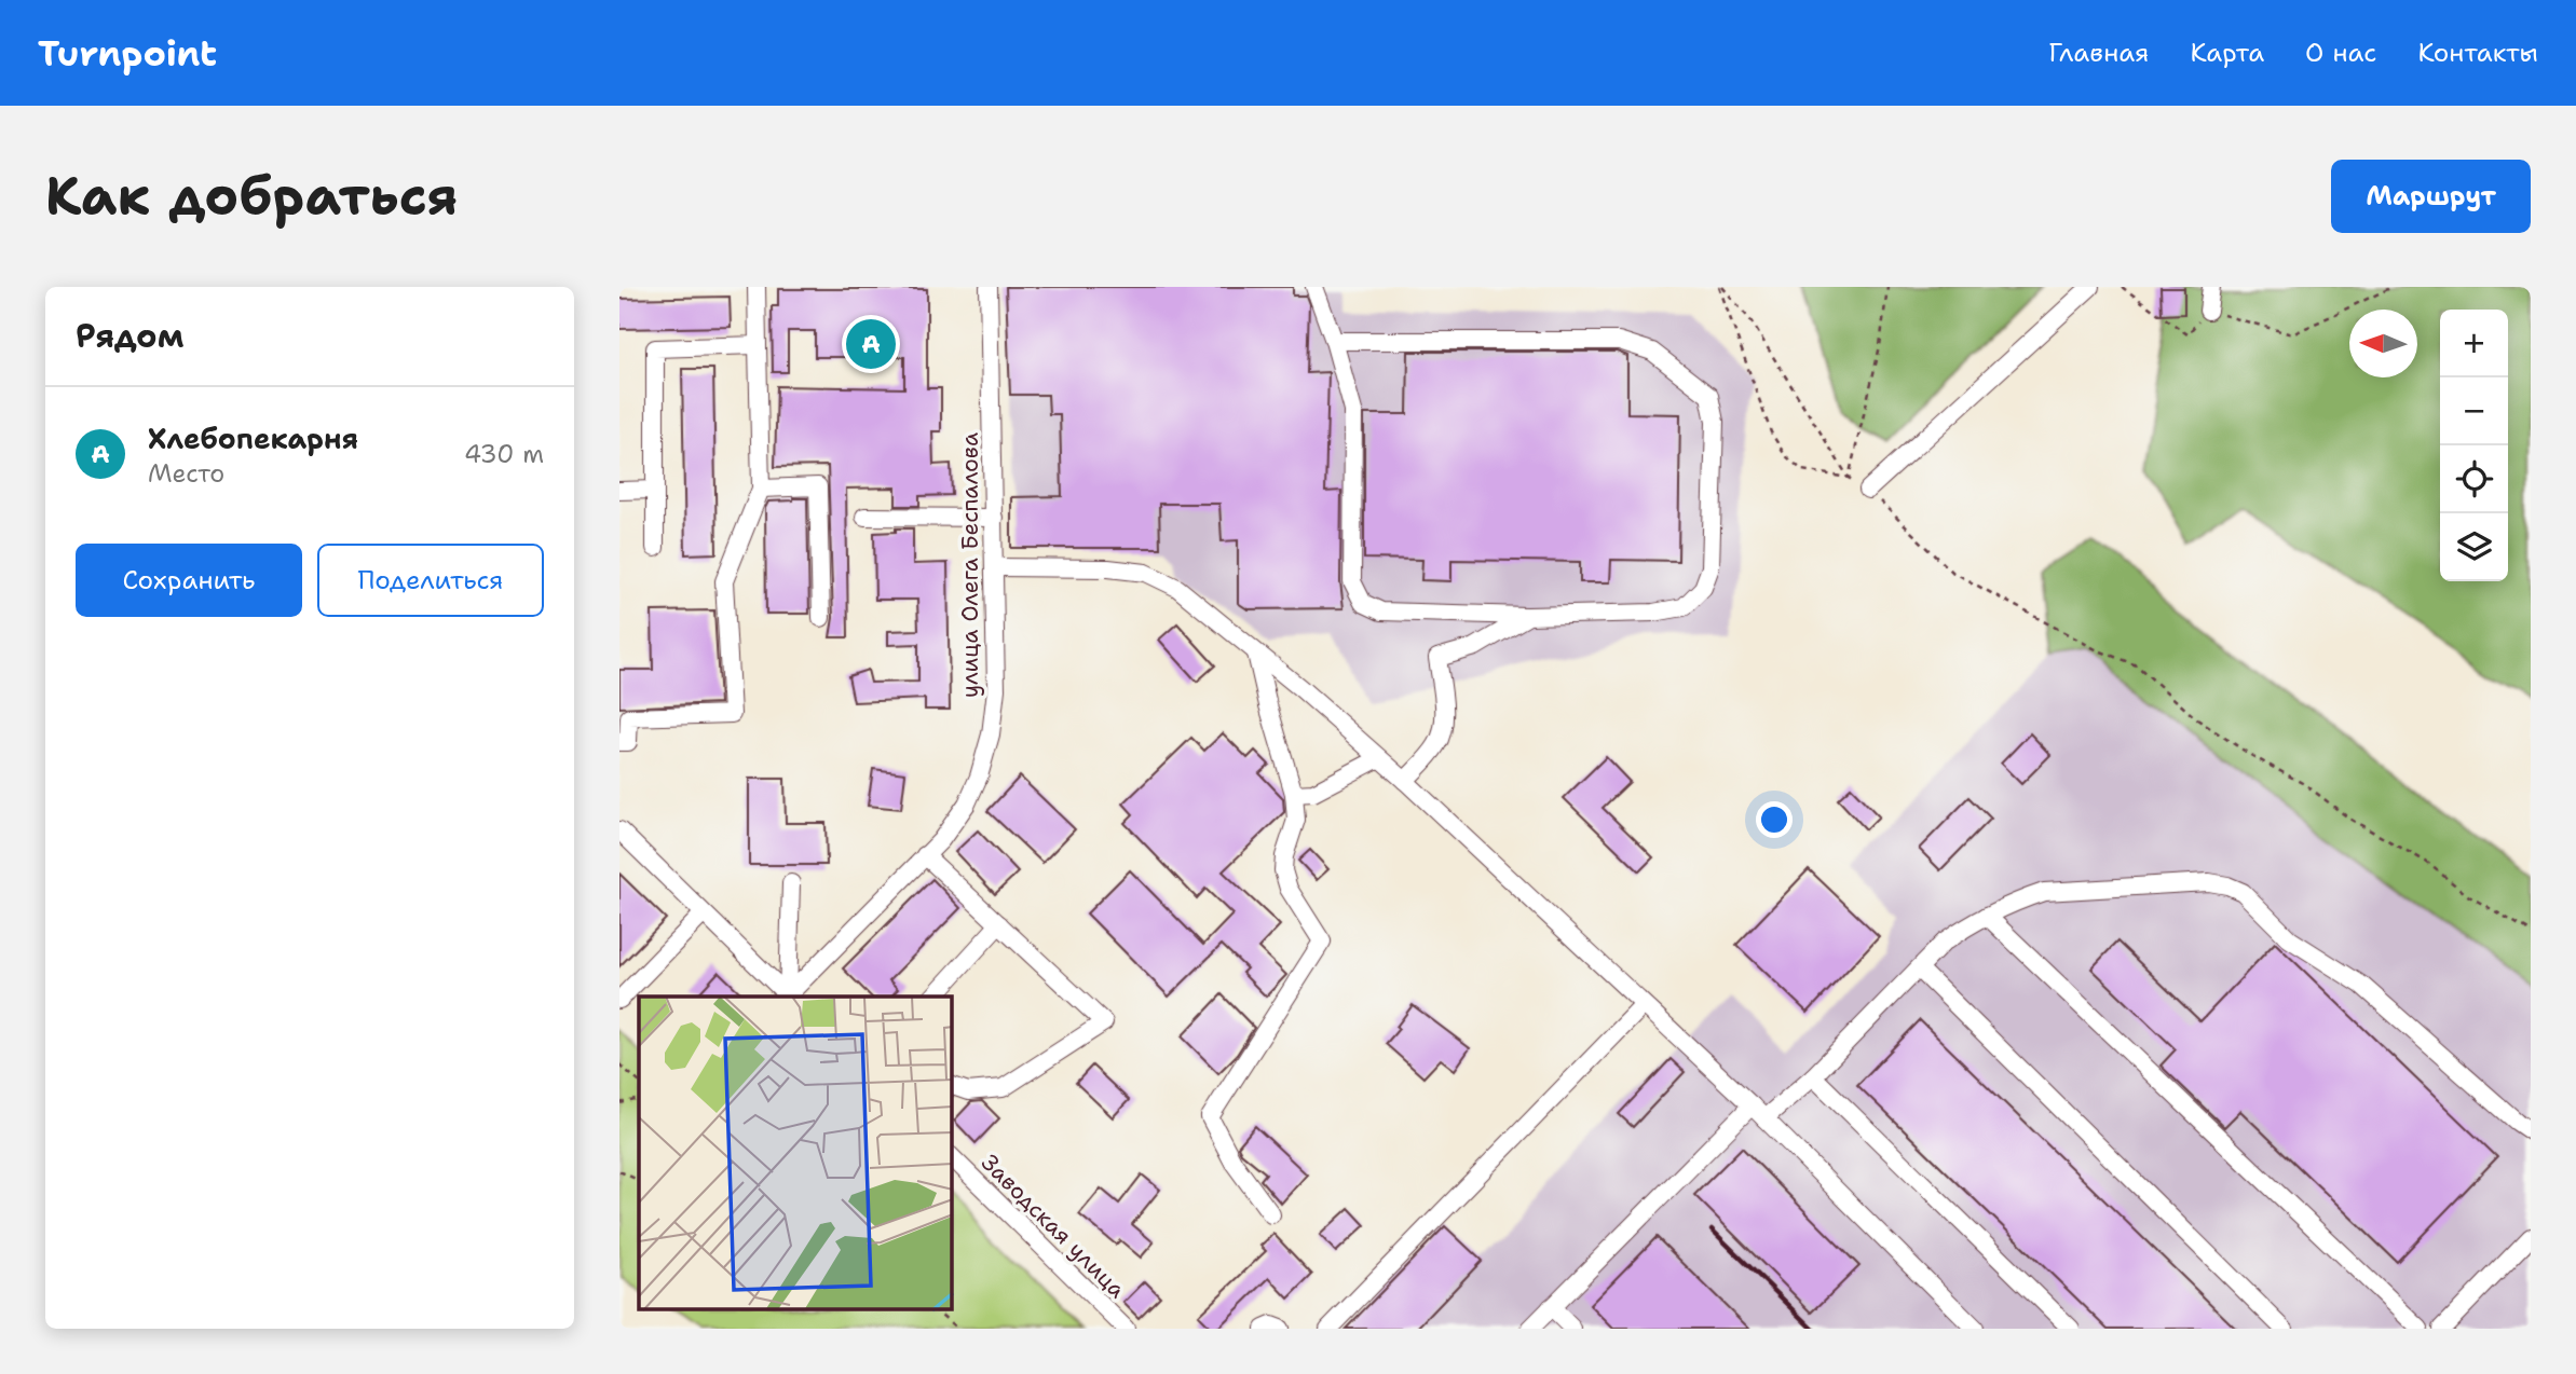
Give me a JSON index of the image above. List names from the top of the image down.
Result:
{
  "streets": {
    "street": ["улица Олега Беспалова", "Заводская улица"]
  },
  "north": "left",
  "page": {
    "header": "Turnpoint",
    "nav": [
      "Главная",
      "Карта",
      "О нас",
      "Контакты"
    ],
    "buttons": [
      "Маршрут",
      ["Сохранить", "Поделиться"]
    ],
    "title": "Как добраться",
    "heading": "Рядом",
    "map_buttons": ["+", "−"],
    "pins": "A",
    "list": [
      {
        "mark": "A",
        "name": "Хлебопекарня",
        "note": "Место",
        "value": "430 m"
      }
    ]
  }
}
